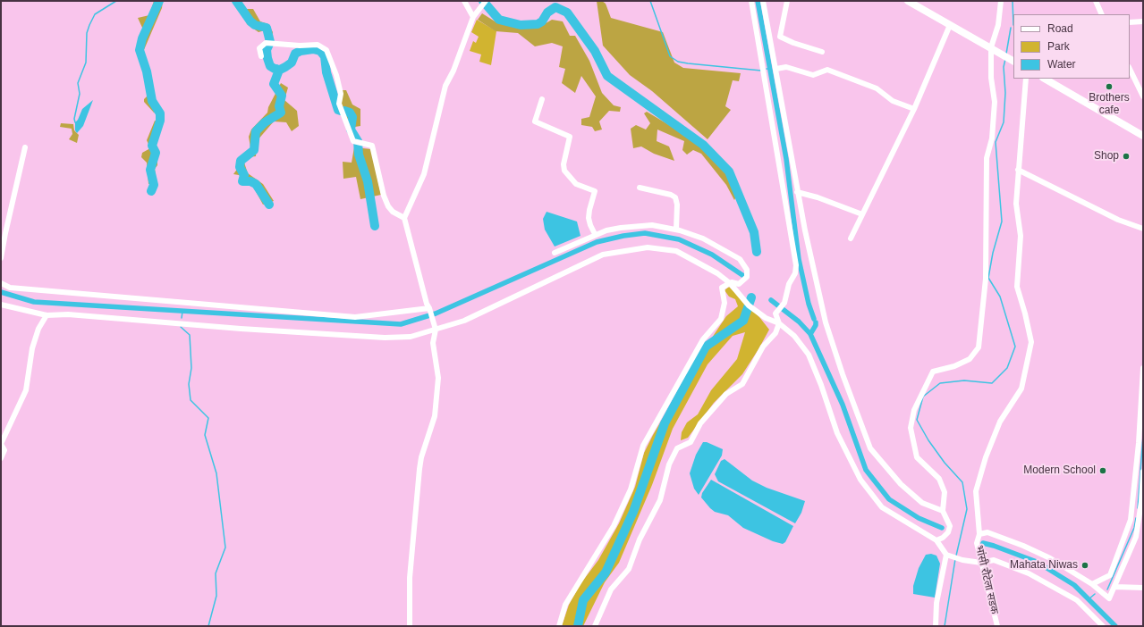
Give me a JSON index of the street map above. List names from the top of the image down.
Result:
{
  "streets": {
    "street": ["भांसी रौटेला सडक"]
  },
  "places": [
    "Brothers cafe",
    "Shop",
    "Modern School",
    "Mahata Niwas"
  ],
  "legend": ["Road", "Park", "Water"]
}
